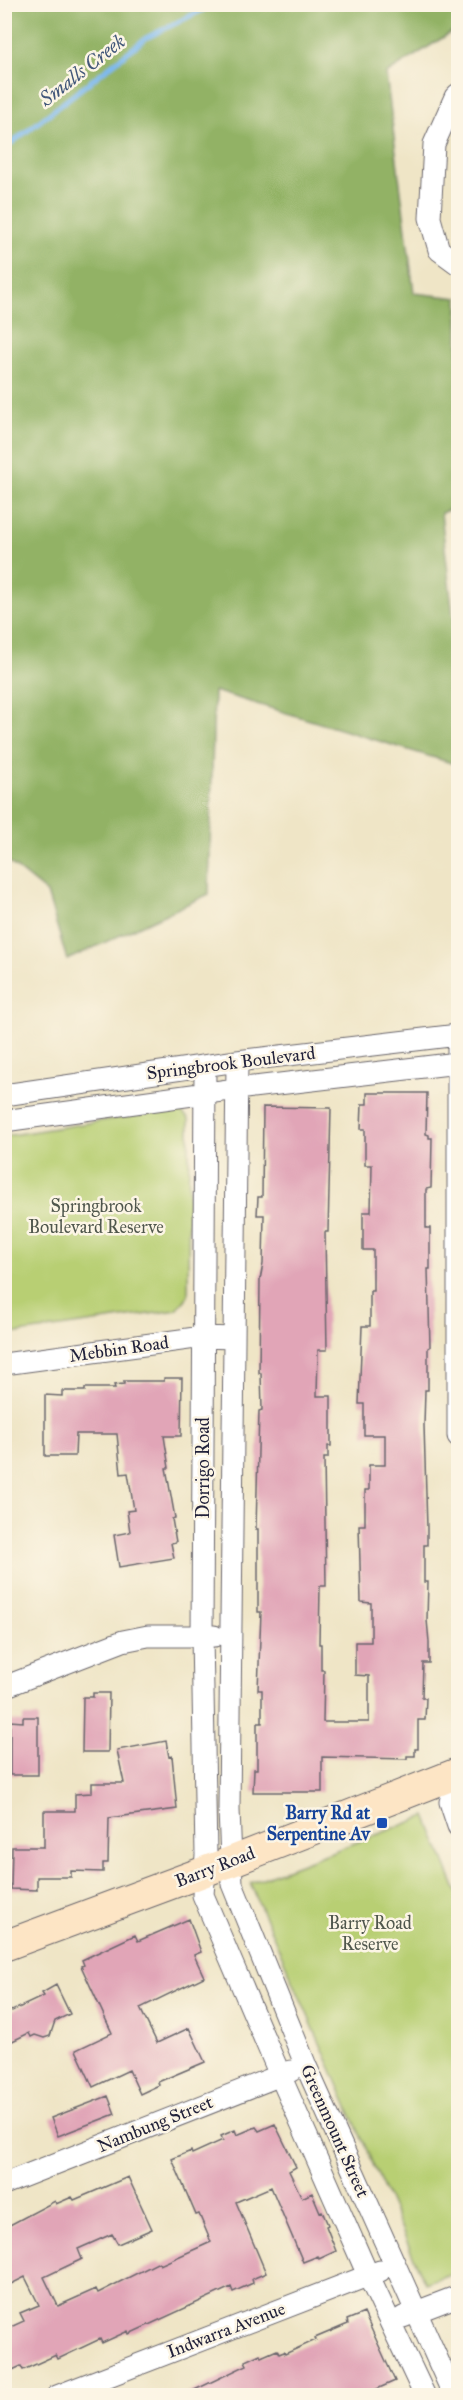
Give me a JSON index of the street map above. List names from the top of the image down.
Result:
{
  "streets": {
    "street": [
      "Springbrook Boulevard",
      "Mebbin Road",
      "Dorrigo Road",
      "Barry Road",
      "Nambung Street",
      "Greenmount Street",
      "Indwarra Avenue"
    ]
  },
  "crossings": [
    ["Springbrook Boulevard", "Dorrigo Road"],
    ["Mebbin Road", "Dorrigo Road"],
    ["Dorrigo Road", "Barry Road"],
    ["Dorrigo Road", "Greenmount Street"],
    ["Barry Road", "Greenmount Street"],
    ["Nambung Street", "Greenmount Street"],
    ["Greenmount Street", "Indwarra Avenue"]
  ],
  "water": ["Smalls Creek"],
  "parks": ["Springbrook Boulevard Reserve", "Barry Road Reserve"],
  "places": {
    "transit": ["Barry Rd at Serpentine Av"]
  }
}
